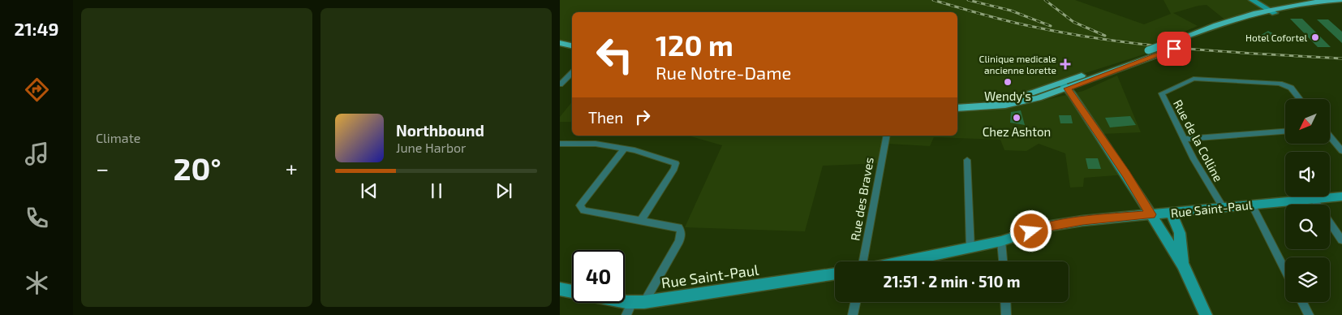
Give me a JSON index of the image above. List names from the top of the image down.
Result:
{
  "streets": {
    "street": ["Rue de la Colline", "Rue des Braves", "Rue Saint-Paul"]
  },
  "crossings": [
    ["Rue de la Colline", "Rue Saint-Paul"]
  ],
  "places": {
    "other": ["Hotel Cofortel", "Wendy's", "Chez Ashton"],
    "health": ["Clinique medicale ancienne lorette"]
  },
  "north": "bottom left",
  "page": {
    "tabs": "21:49",
    "tile": "Climate",
    "turn": ["120 m", "Rue Notre-Dame"],
    "then": "Then",
    "song": ["Northbound", "June Harbor"],
    "heat": ["−", "20°", "+"],
    "limit": "40",
    "trip": "21:51 · 2 min · 510 m"
  }
}
